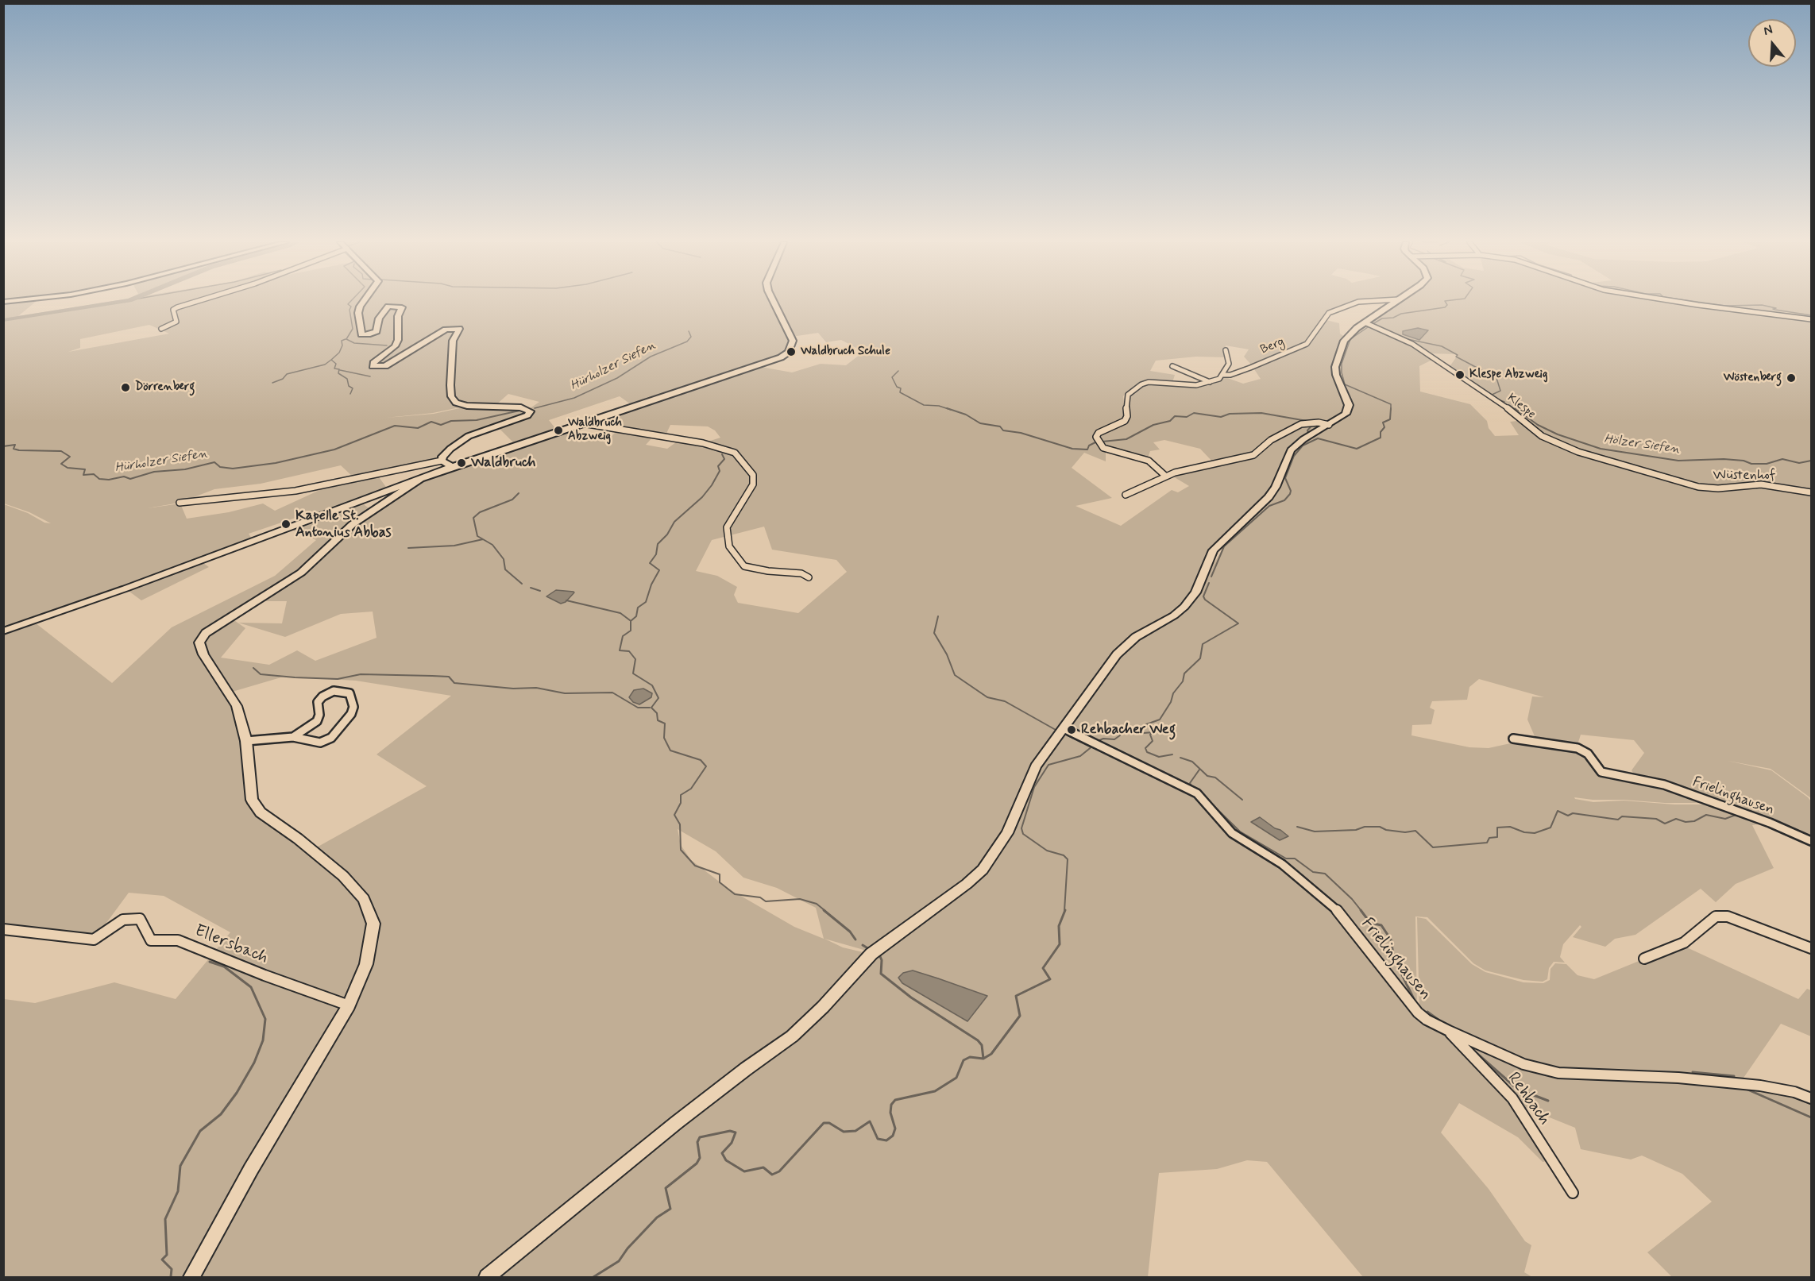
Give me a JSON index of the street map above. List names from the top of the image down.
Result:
{
  "streets": {
    "street": [
      "Berg",
      "Klespe",
      "Wüstenhof",
      "Frielinghausen",
      "Ellersbach",
      "Rehbach"
    ]
  },
  "crossings": [
    ["Klespe", "Wüstenhof"],
    ["Frielinghausen", "Rehbach"]
  ],
  "water": ["Hürholzer Siefen", "Hölzer Siefen"],
  "places": [
    "Waldbruch Schule",
    "Klespe Abzweig",
    "Wöstenberg",
    "Dörrenberg",
    "Waldbruch Abzweig",
    "Waldbruch",
    "Kapelle St. Antonius Abbas",
    "Rehbacher Weg"
  ],
  "north": "top"
}
